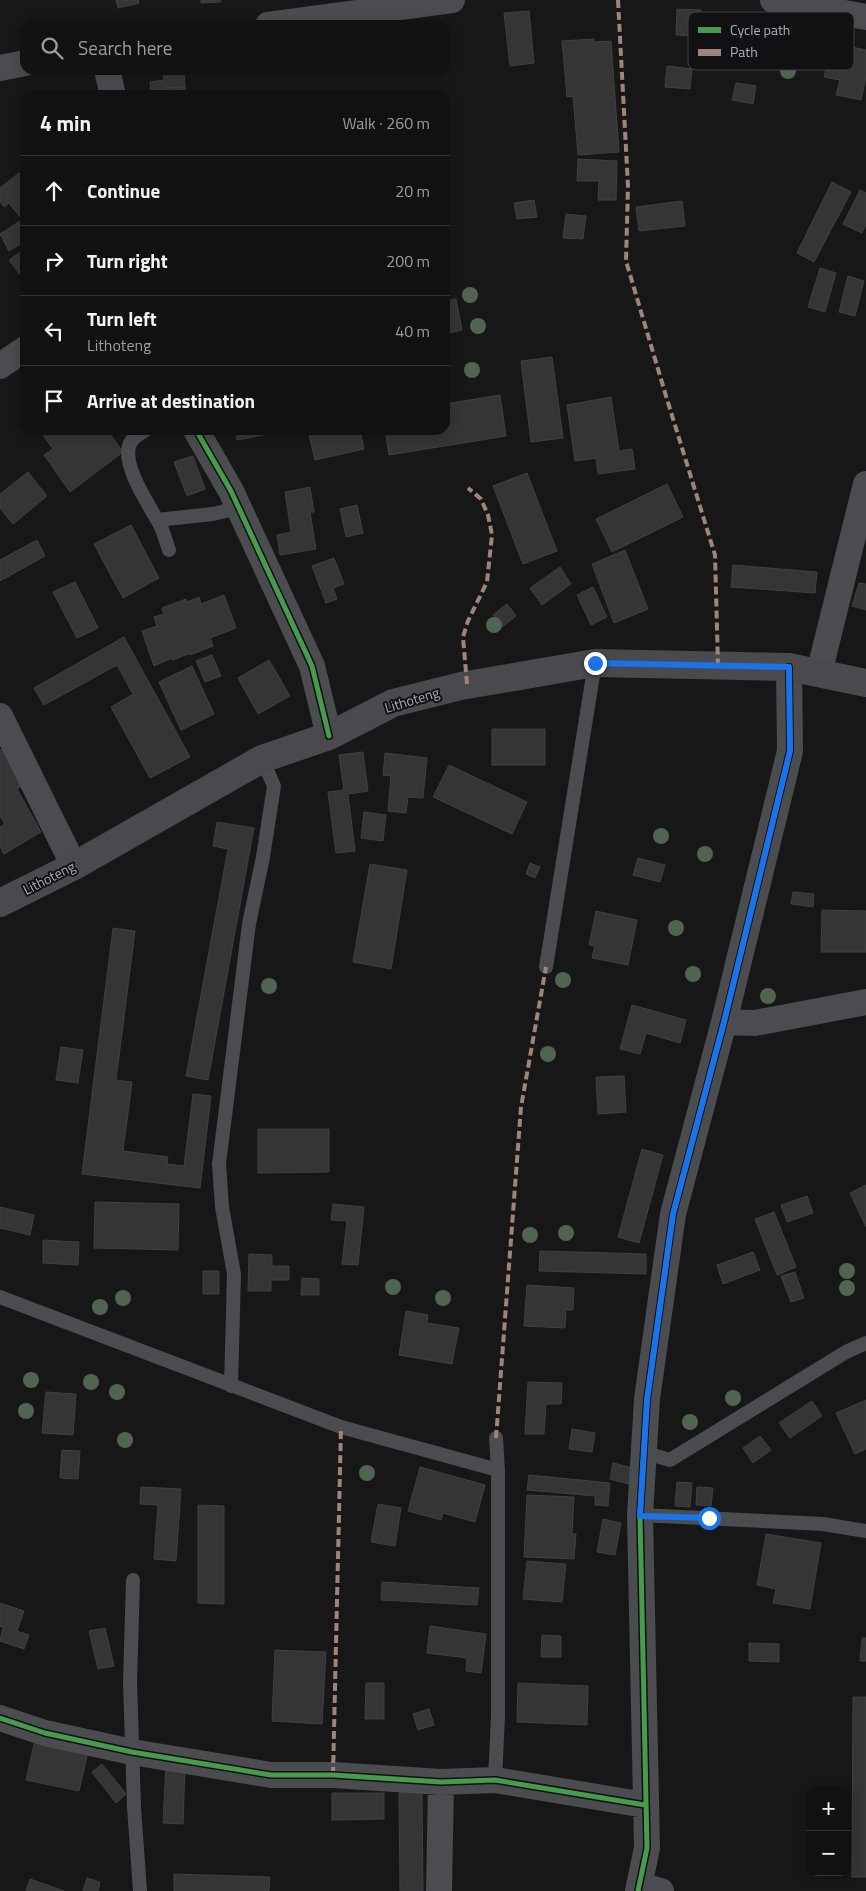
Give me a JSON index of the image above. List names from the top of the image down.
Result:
{
  "streets": {
    "main road": ["Lithoteng"]
  },
  "legend": ["Cycle path", "Path"],
  "page": {
    "search": "Search here",
    "heading": ["4 min", "Walk · 260 m"],
    "list": [
      ["Continue", "20 m"],
      ["Turn right", "200 m"],
      ["Turn left", "Lithoteng", "40 m"],
      "Arrive at destination"
    ],
    "map_buttons": ["+", "−"]
  }
}
